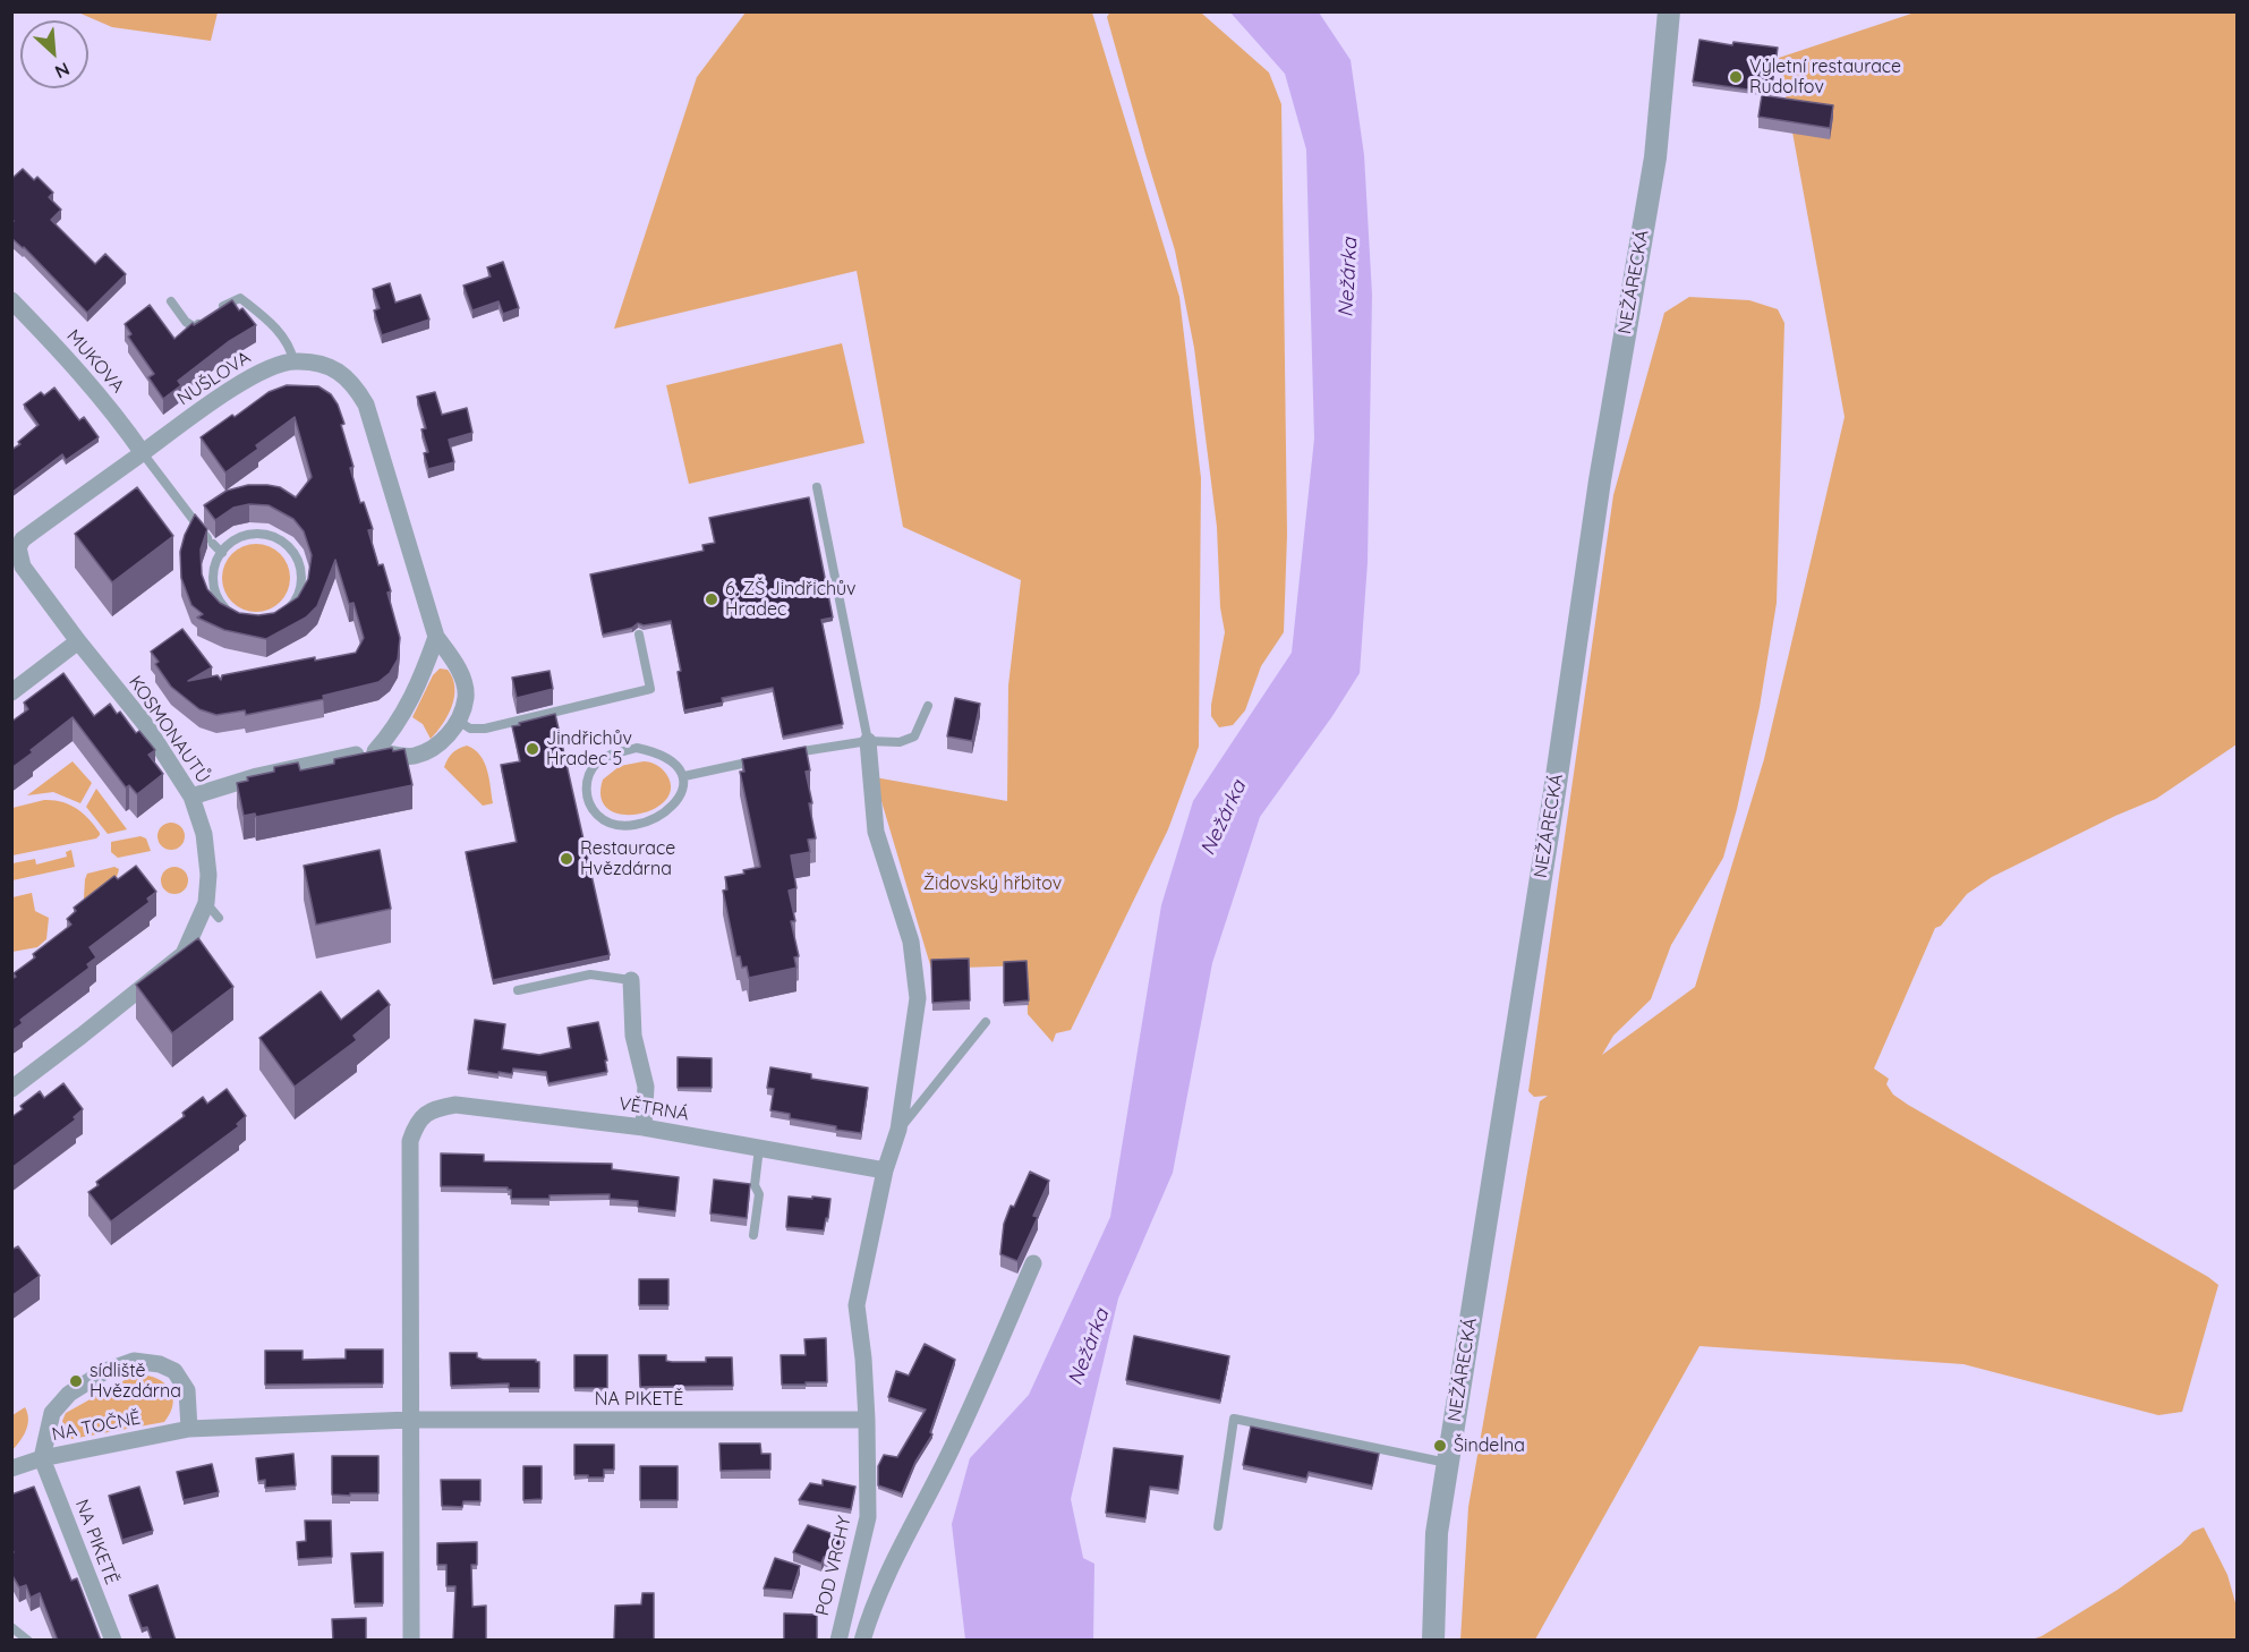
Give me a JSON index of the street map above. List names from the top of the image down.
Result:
{
  "streets": {
    "street": [
      "NEŽÁRECKÁ",
      "MUKOVA",
      "NUŠLOVA",
      "KOSMONAUTŮ",
      "VĚTRNÁ",
      "NA PIKETĚ",
      "NA TOČNĚ",
      "POD VRCHY"
    ]
  },
  "crossings": [
    ["MUKOVA", "NUŠLOVA"],
    ["NUŠLOVA", "KOSMONAUTŮ"],
    ["VĚTRNÁ", "NA PIKETĚ"],
    ["VĚTRNÁ", "POD VRCHY"],
    ["NA PIKETĚ", "NA TOČNĚ"],
    ["NA PIKETĚ", "POD VRCHY"]
  ],
  "water": ["Nežárka"],
  "parks": ["Židovský hřbitov"],
  "places": [
    "Výletní restaurace Rudolfov",
    "6. ZŠ Jindřichův Hradec",
    "Jindřichův Hradec 5",
    "Restaurace Hvězdárna",
    "sídliště Hvězdárna",
    "Šindelna"
  ],
  "north": "bottom right"
}
